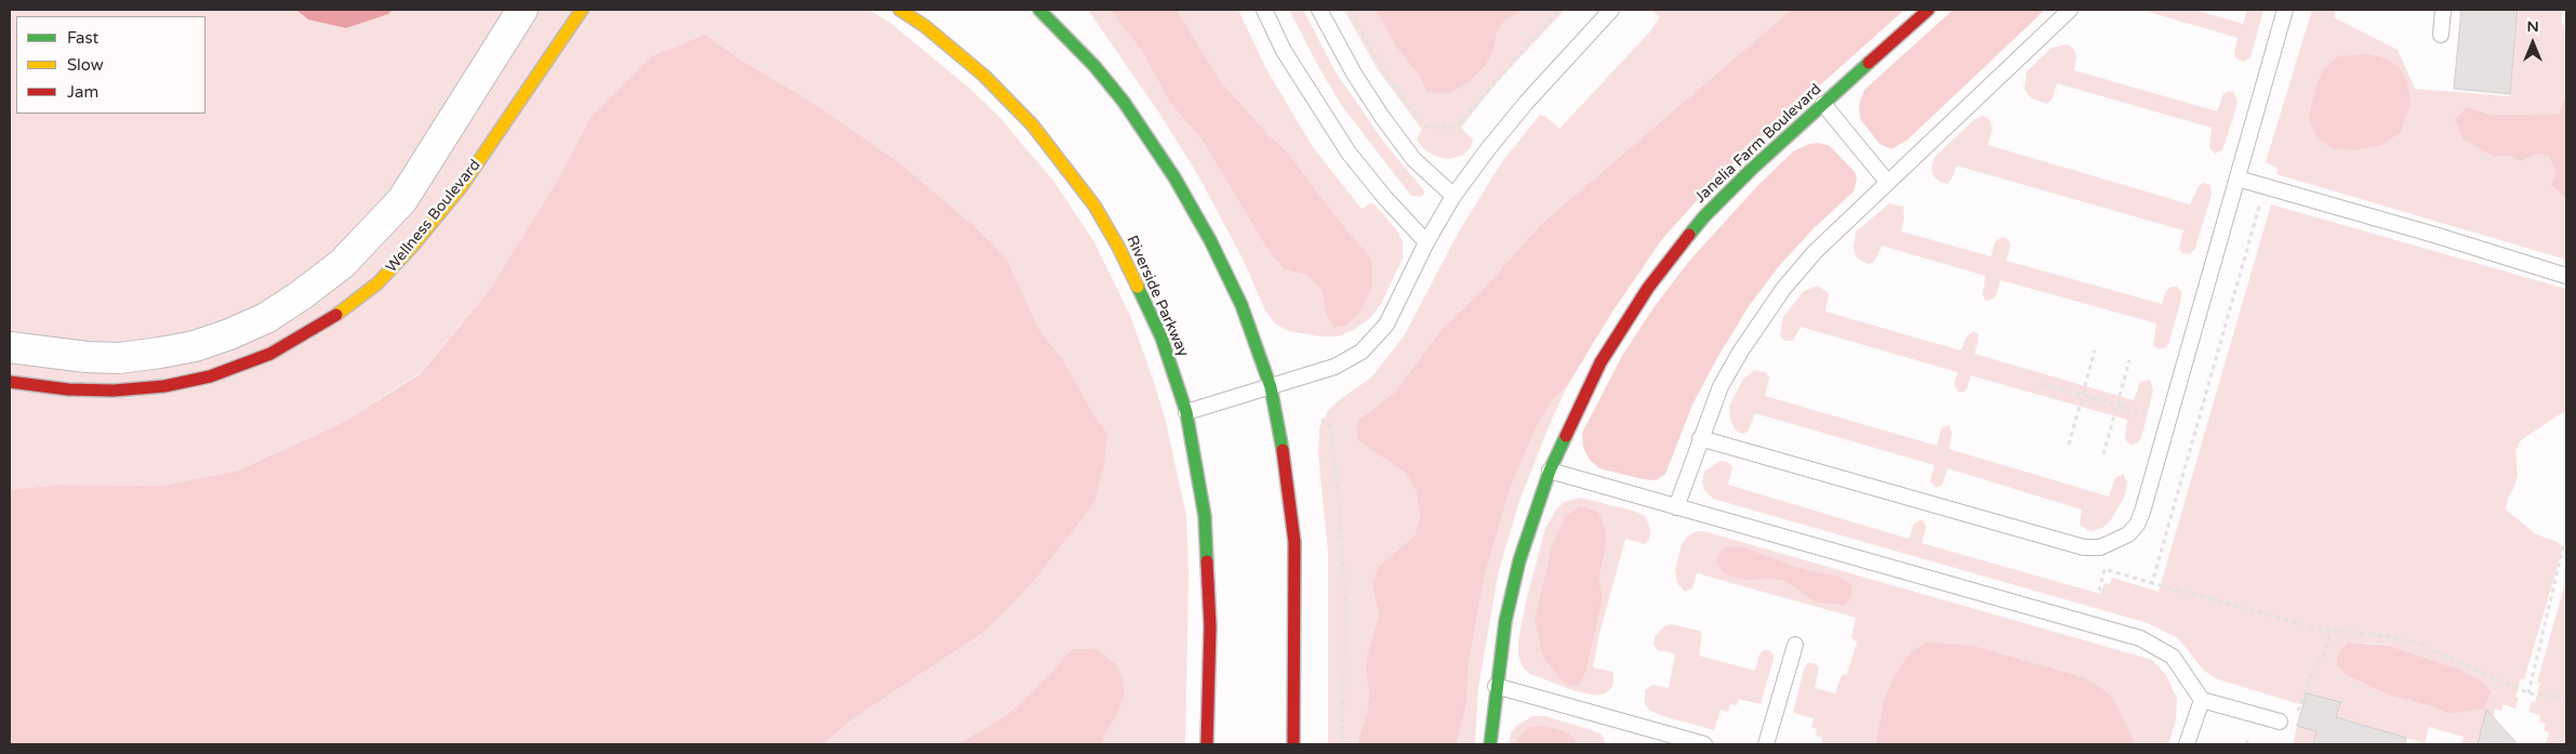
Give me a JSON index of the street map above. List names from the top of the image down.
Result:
{
  "streets": {
    "main road": ["Janelia Farm Boulevard", "Wellness Boulevard", "Riverside Parkway"]
  },
  "legend": ["Fast", "Slow", "Jam"],
  "north": "top"
}
